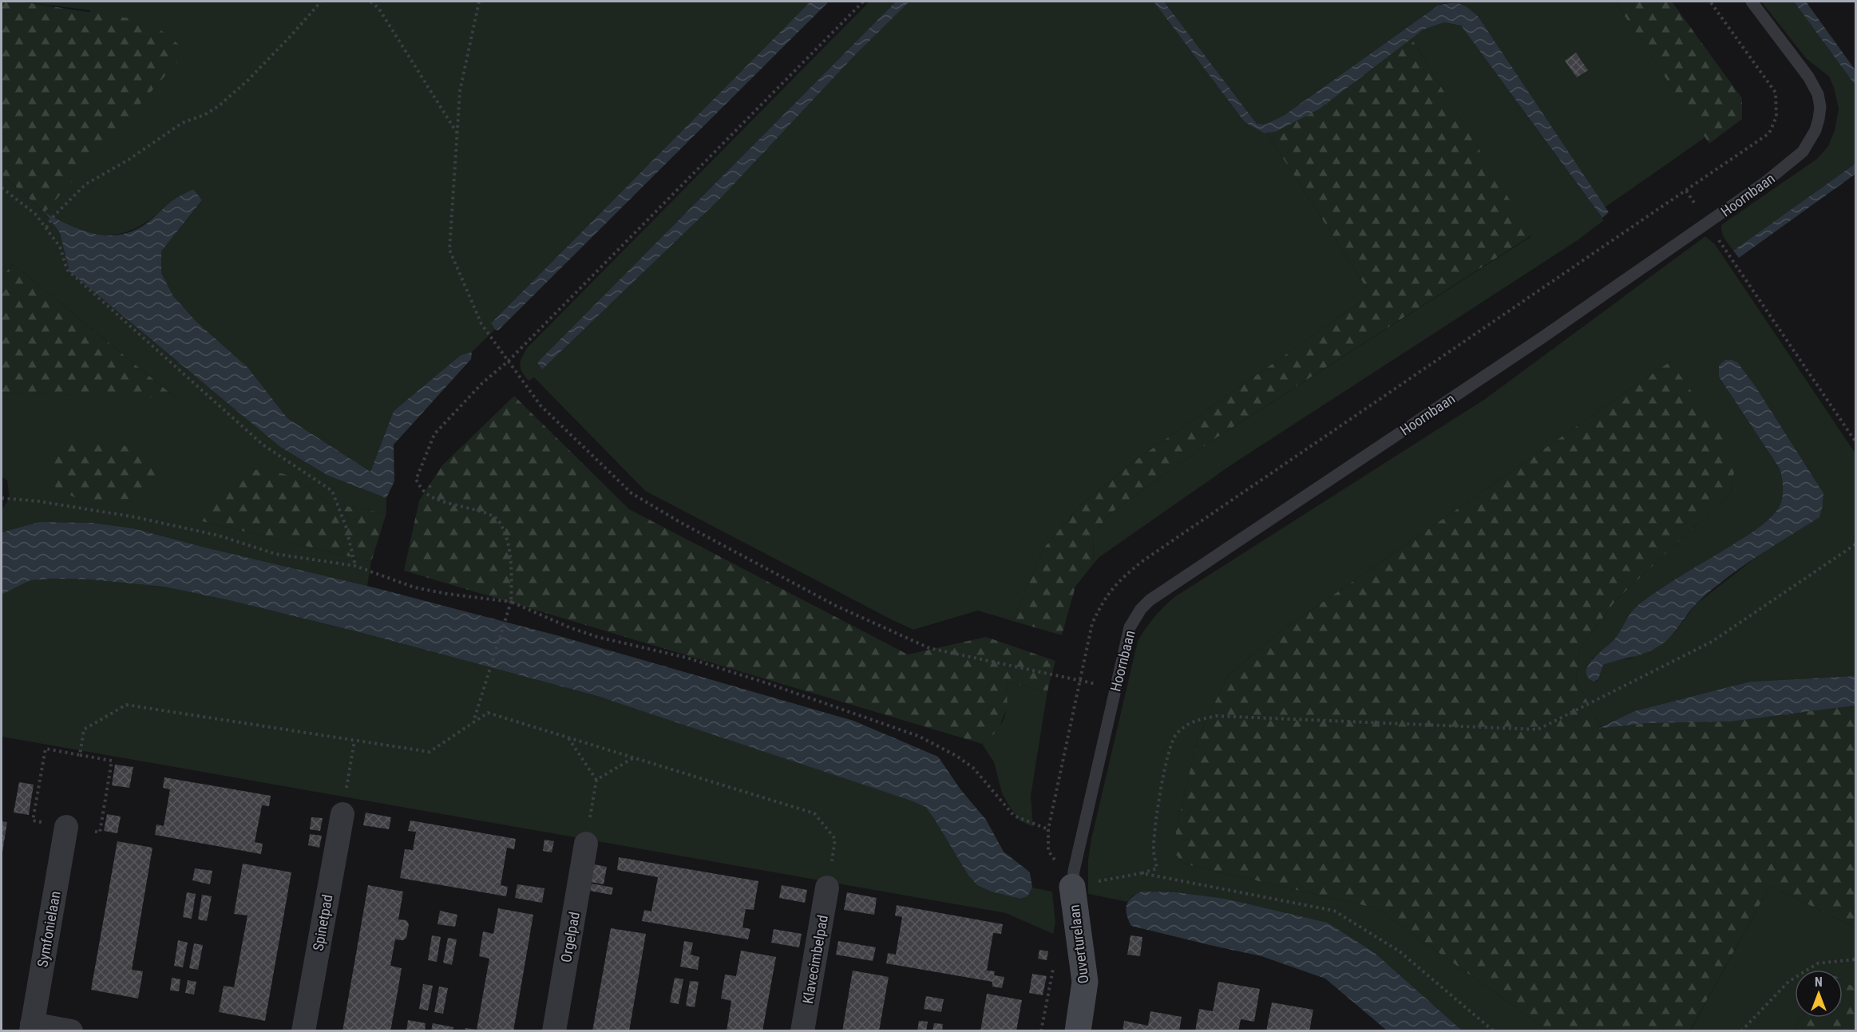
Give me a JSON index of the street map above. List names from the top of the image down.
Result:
{
  "streets": {
    "street": [
      "Spinetpad",
      "Symfonielaan",
      "Orgelpad",
      "Ouverturelaan",
      "Klavecimbelpad"
    ],
    "lane": ["Hoornbaan"]
  },
  "crossings": [
    ["Hoornbaan", "Ouverturelaan"]
  ],
  "north": "top"
}
